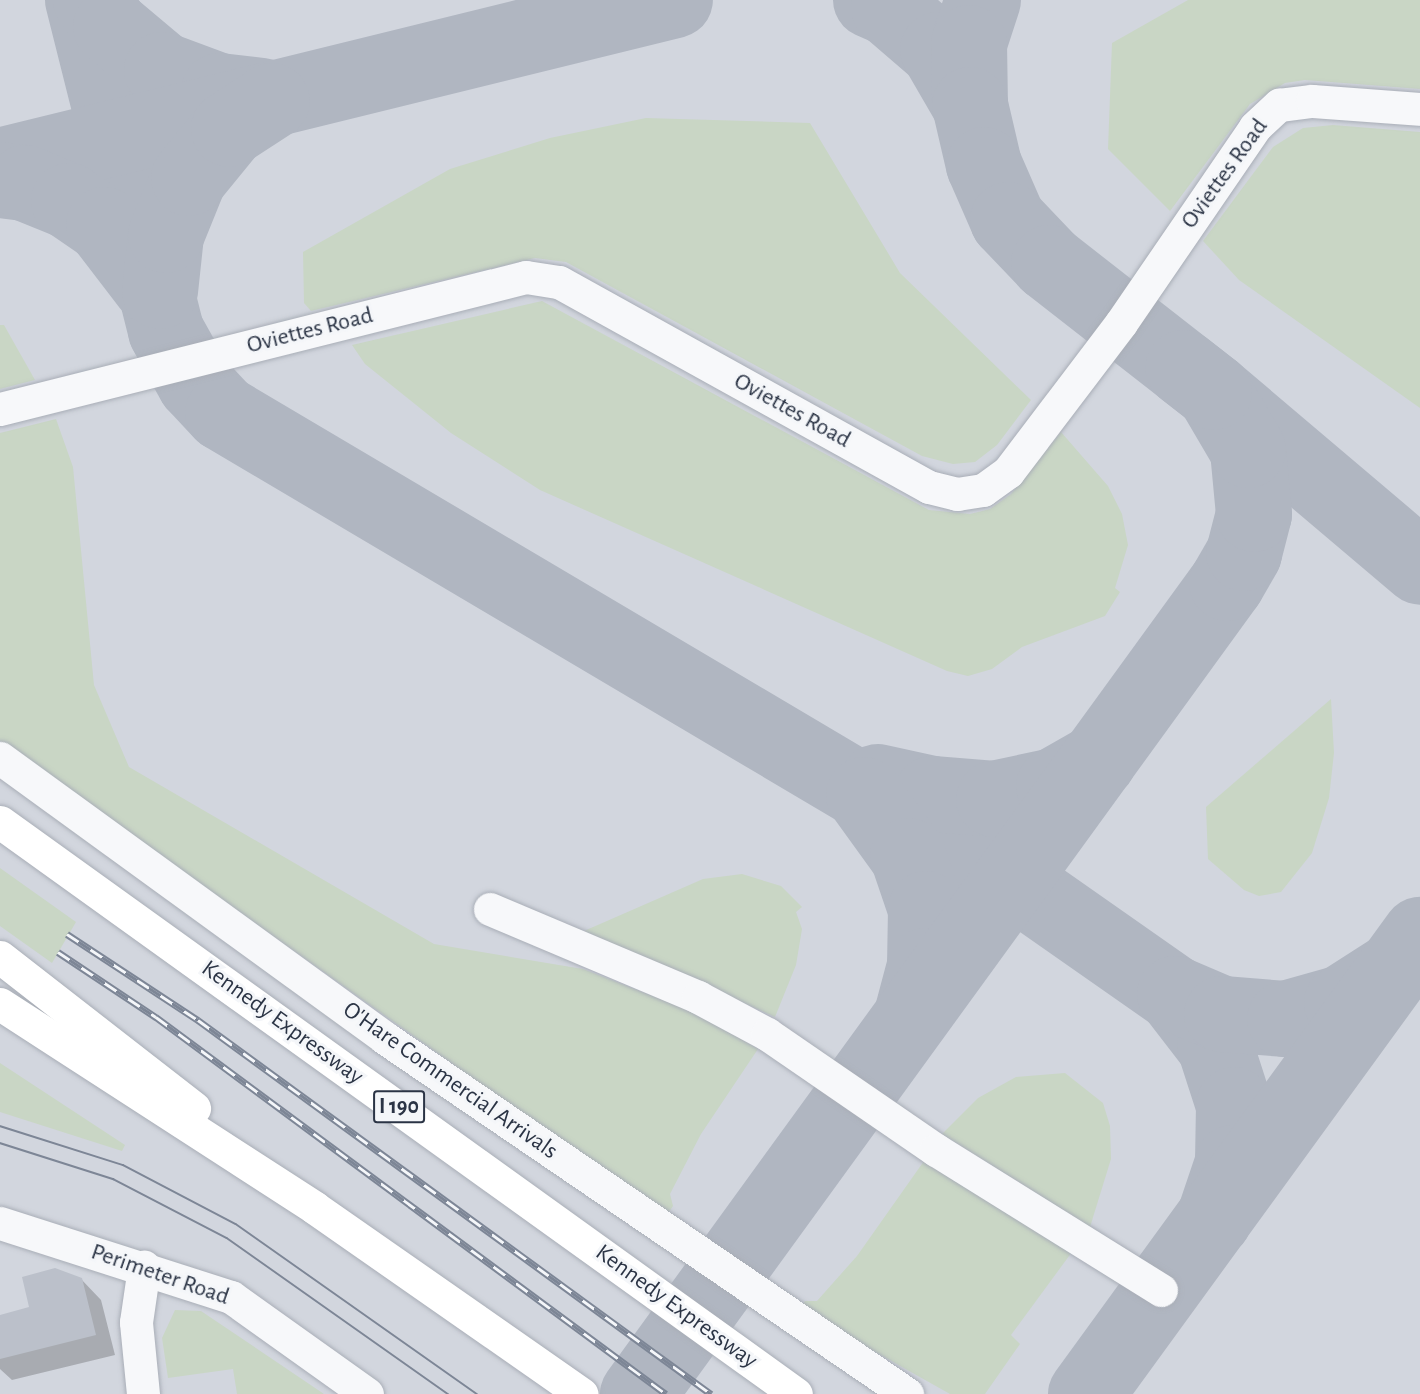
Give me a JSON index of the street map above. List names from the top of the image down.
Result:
{
  "streets": {
    "highway": ["Kennedy Expressway", "I 190"],
    "lane": ["Oviettes Road", "O'Hare Commercial Arrivals", "Perimeter Road"]
  }
}
